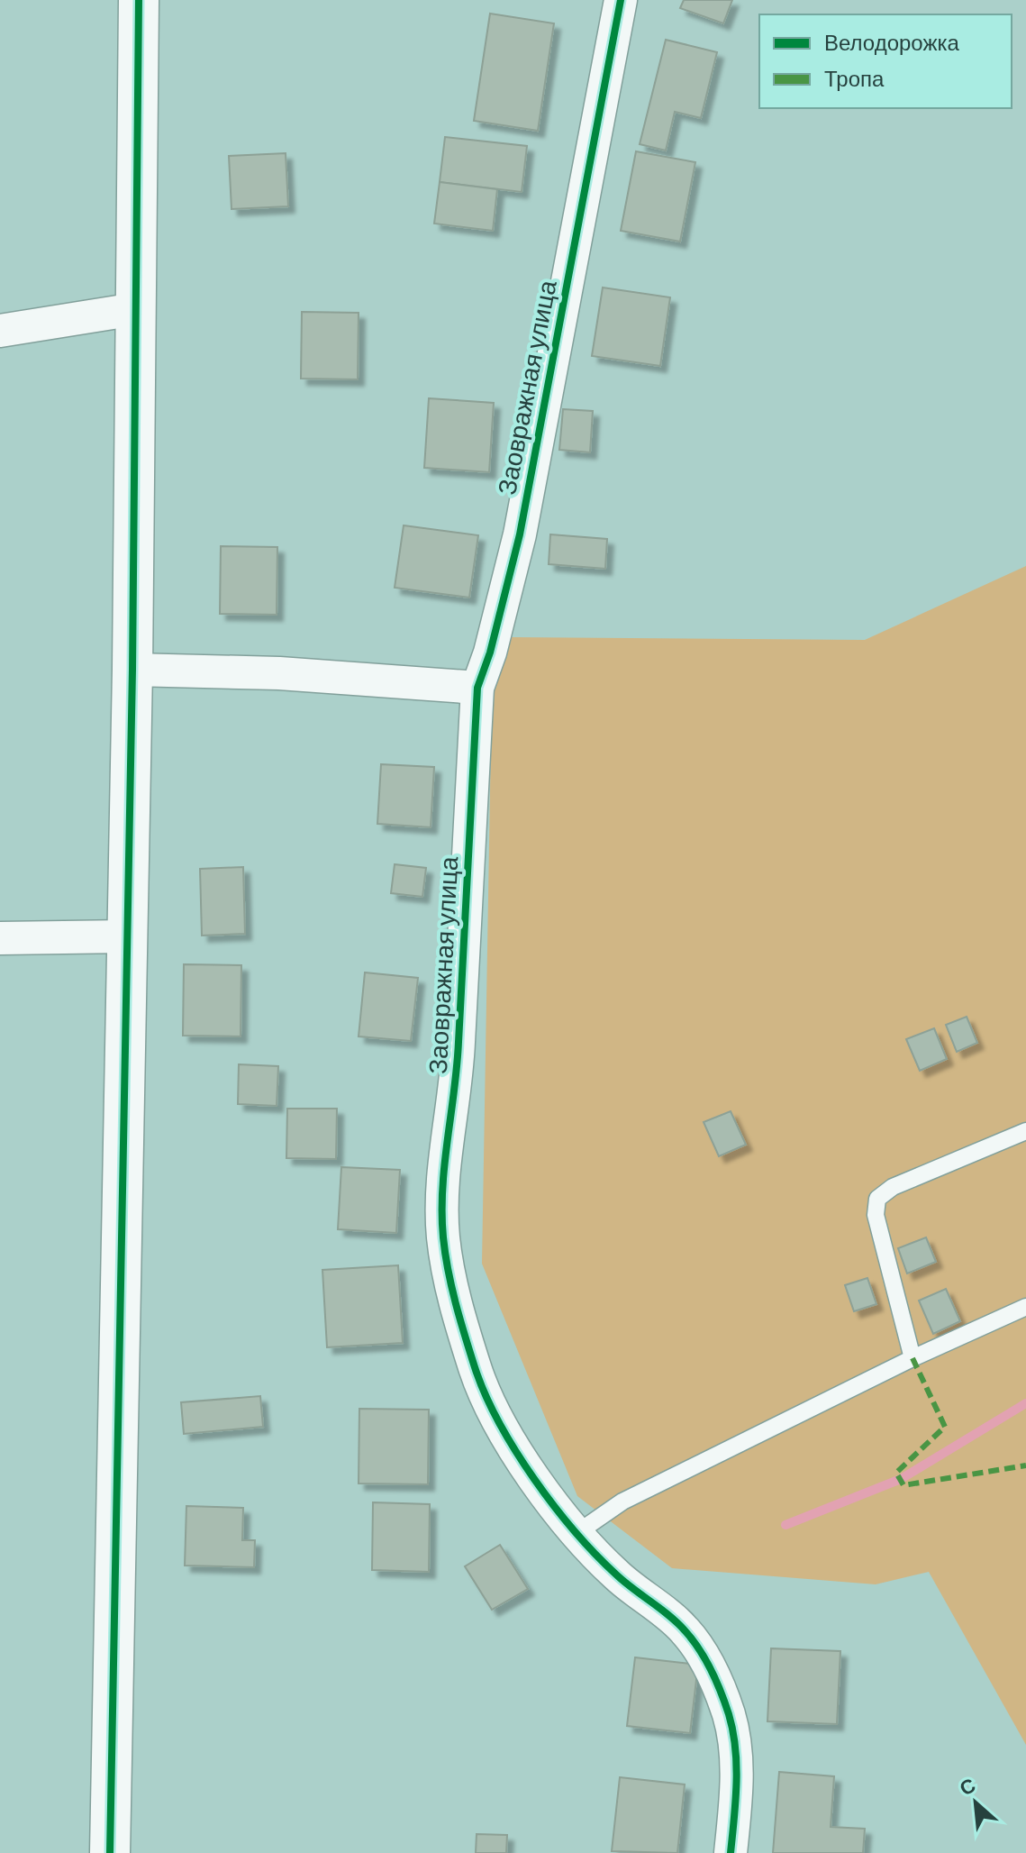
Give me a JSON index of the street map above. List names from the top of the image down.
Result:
{
  "streets": {
    "street": ["Заовражная улица"]
  },
  "legend": ["Велодорожка", "Тропа"],
  "north": "top left"
}
